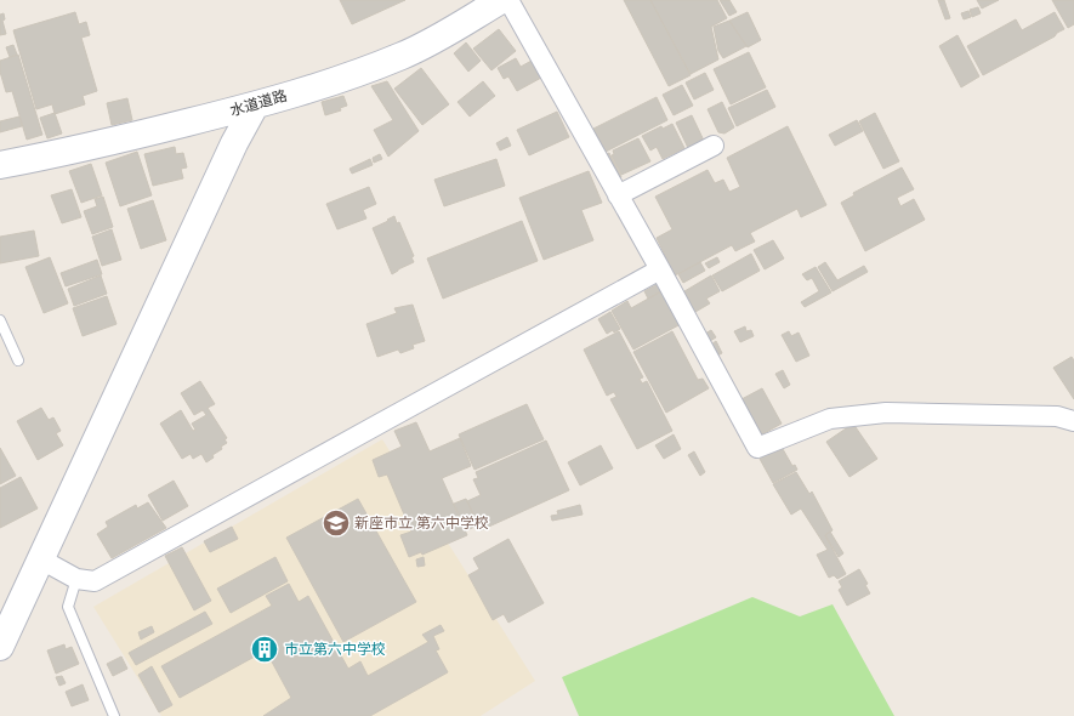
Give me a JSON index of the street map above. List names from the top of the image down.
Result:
{
  "streets": {
    "street": ["水道道路"]
  },
  "places": {
    "school or university": ["新座市立 第六中学校"],
    "building": ["市立第六中学校"]
  }
}
